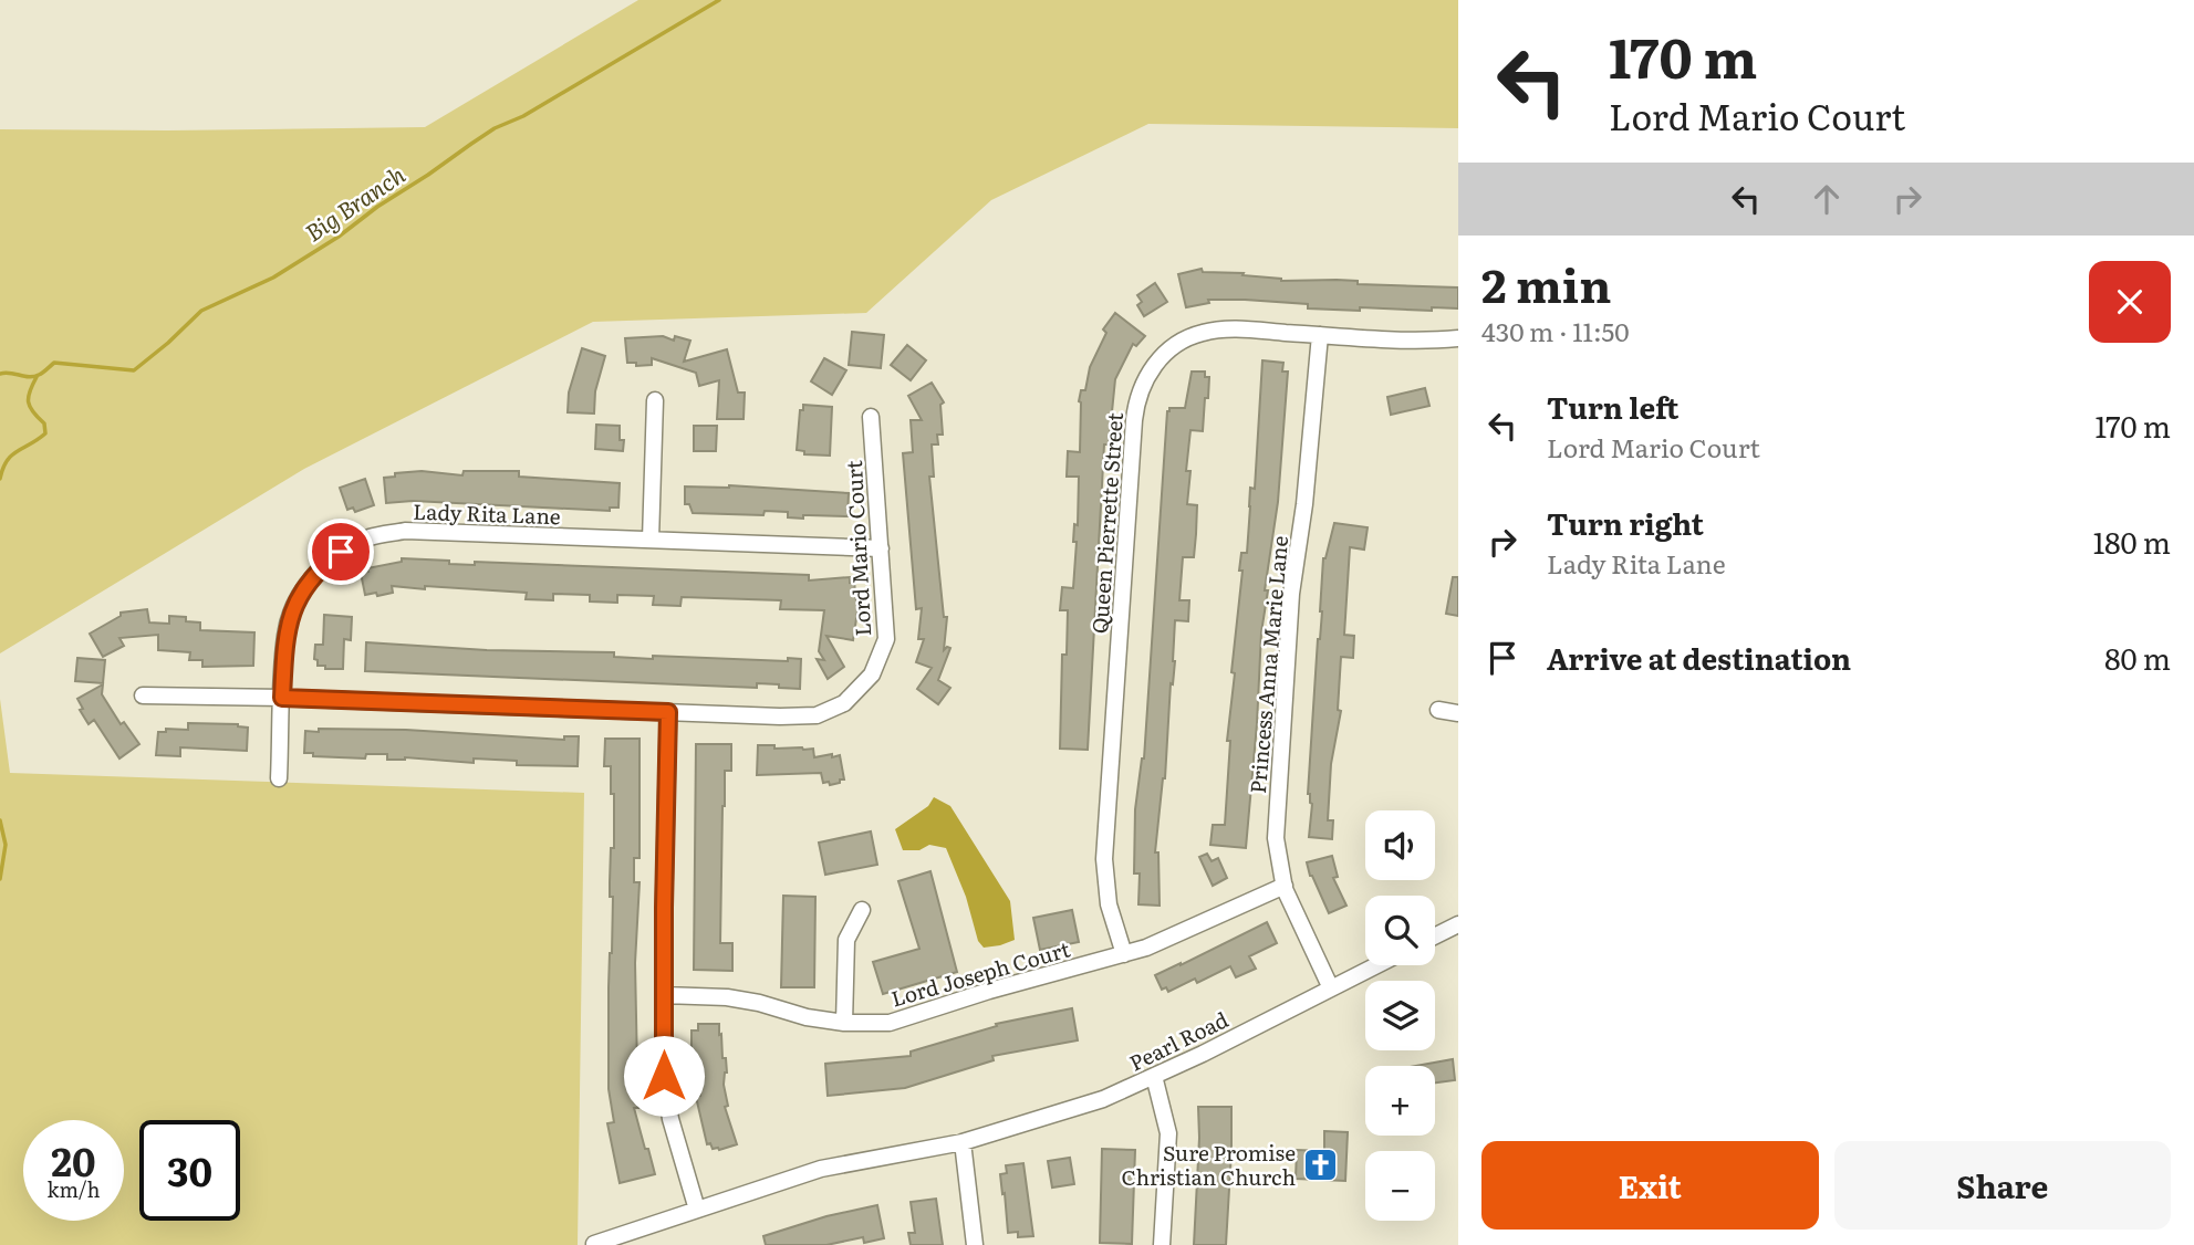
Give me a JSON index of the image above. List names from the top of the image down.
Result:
{
  "streets": {
    "street": [
      "Lady Rita Lane",
      "Queen Pierrette Street",
      "Lord Mario Court",
      "Princess Anna Marie Lane",
      "Lord Joseph Court",
      "Pearl Road"
    ]
  },
  "crossings": [
    ["Lady Rita Lane", "Lord Mario Court"],
    ["Queen Pierrette Street", "Princess Anna Marie Lane"],
    ["Queen Pierrette Street", "Lord Joseph Court"],
    ["Princess Anna Marie Lane", "Lord Joseph Court"],
    ["Princess Anna Marie Lane", "Pearl Road"]
  ],
  "water": ["Big Branch"],
  "places": {
    "church": ["Sure Promise Christian Church"]
  },
  "page": {
    "turn": ["170 m", "Lord Mario Court"],
    "heading": ["2 min", "430 m · 11:50"],
    "list": [
      {
        "name": "Turn left",
        "note": "Lord Mario Court",
        "value": "170 m"
      },
      {
        "name": "Turn right",
        "note": "Lady Rita Lane",
        "value": "180 m"
      },
      {
        "name": "Arrive at destination",
        "value": "80 m"
      }
    ],
    "map_buttons": ["+", "−"],
    "speed": "20 km/h",
    "limit": "30",
    "buttons": ["Exit", "Share"]
  }
}
